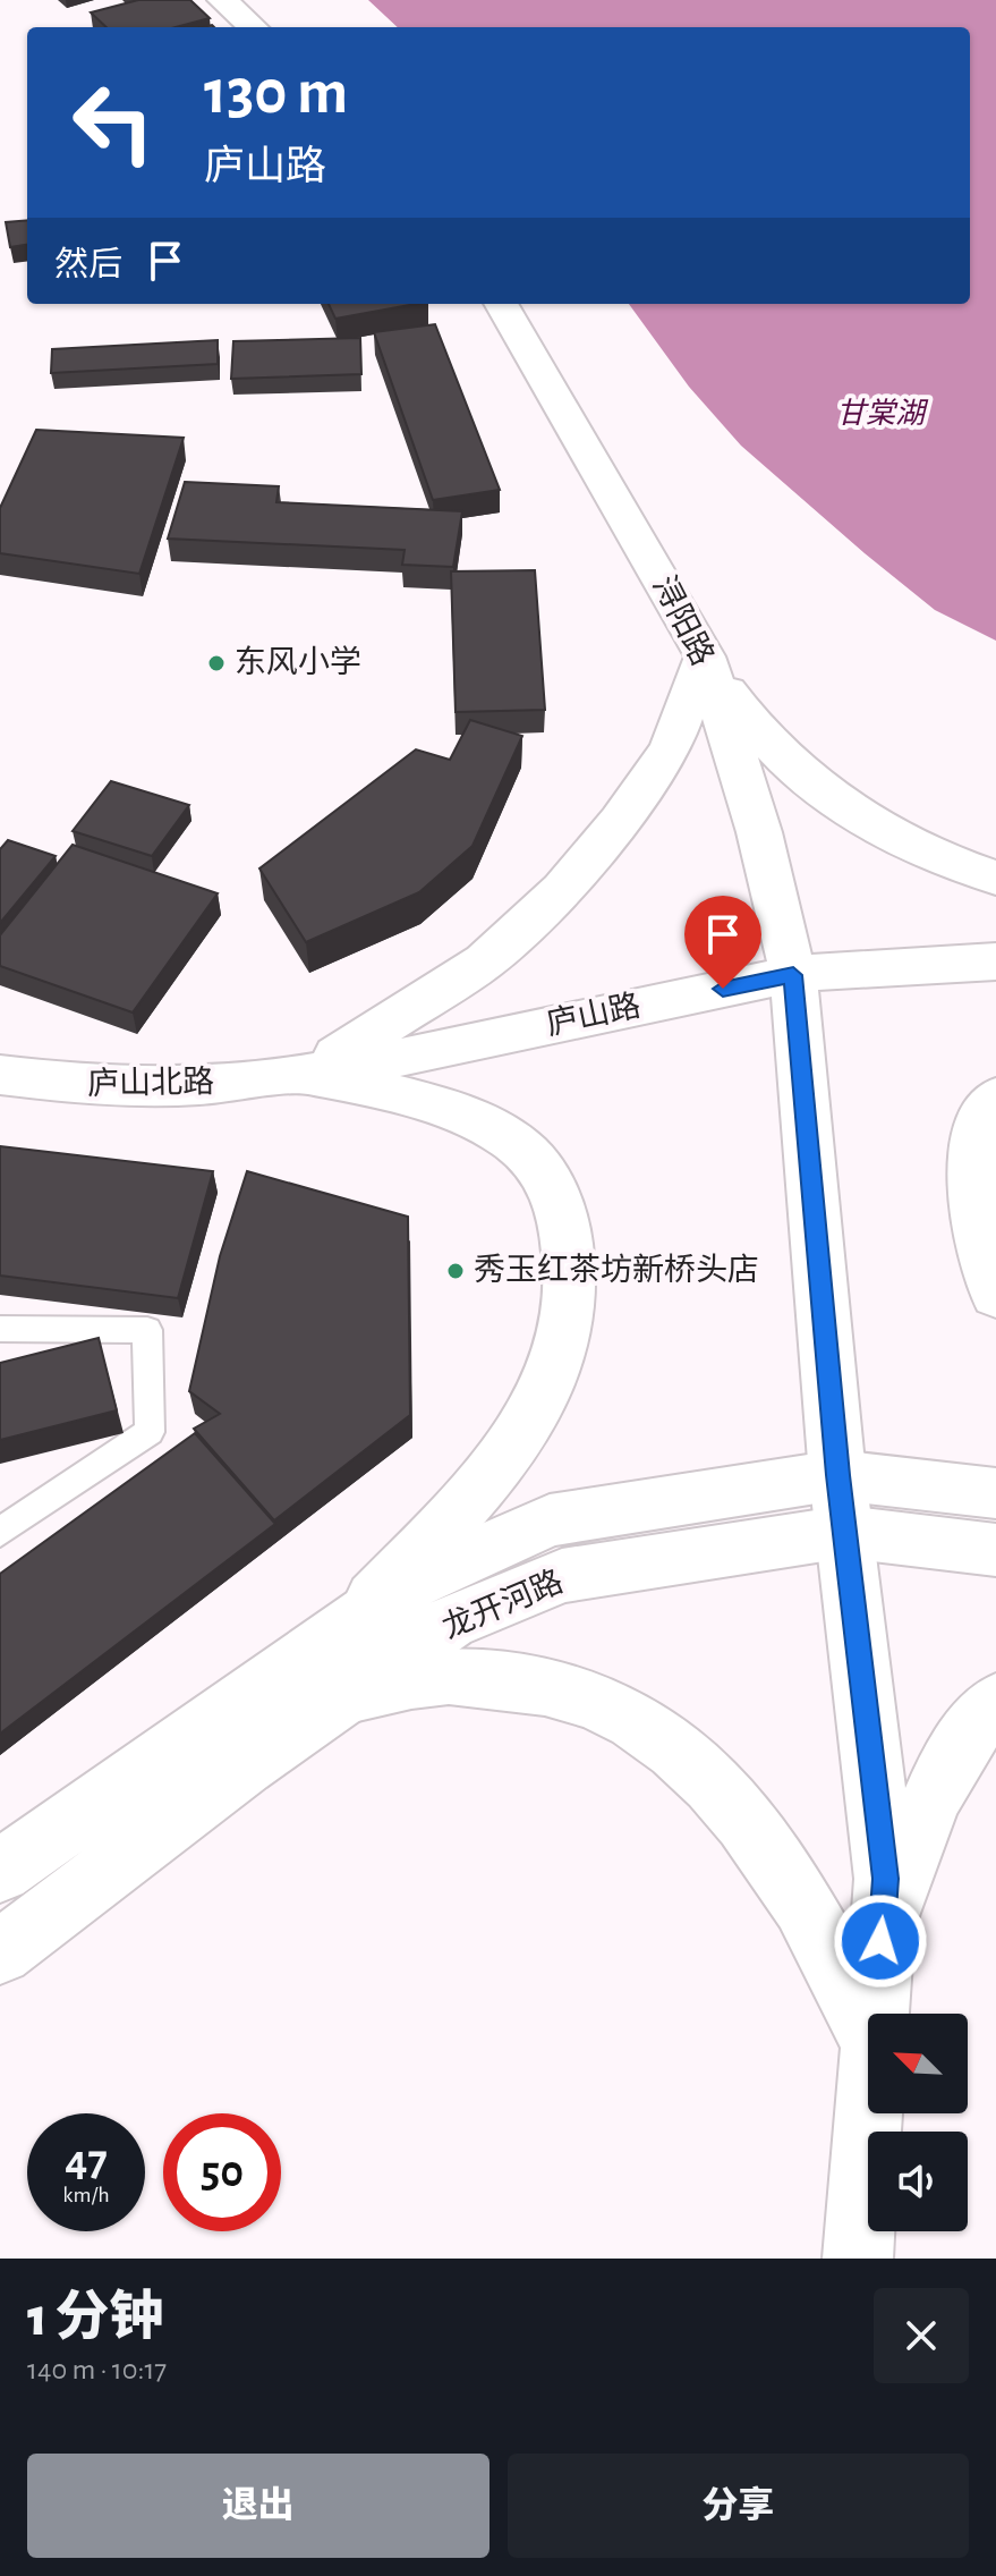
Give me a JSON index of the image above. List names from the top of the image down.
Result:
{
  "streets": {
    "main road": [
      "浔阳路",
      "庐山路",
      "庐山北路",
      "龙开河路"
    ]
  },
  "crossings": [
    ["浔阳路", "庐山路"],
    ["浔阳路", "龙开河路"],
    ["庐山路", "庐山北路"]
  ],
  "water": ["甘棠湖"],
  "places": ["东风小学", "秀玉红茶坊新桥头店"],
  "north": "top left",
  "page": {
    "turn": ["130 m", "庐山路"],
    "then": "然后",
    "speed": "47 km/h",
    "limit": "50",
    "heading": ["1 分钟", "140 m · 10:17"],
    "buttons": ["退出", "分享"]
  }
}
